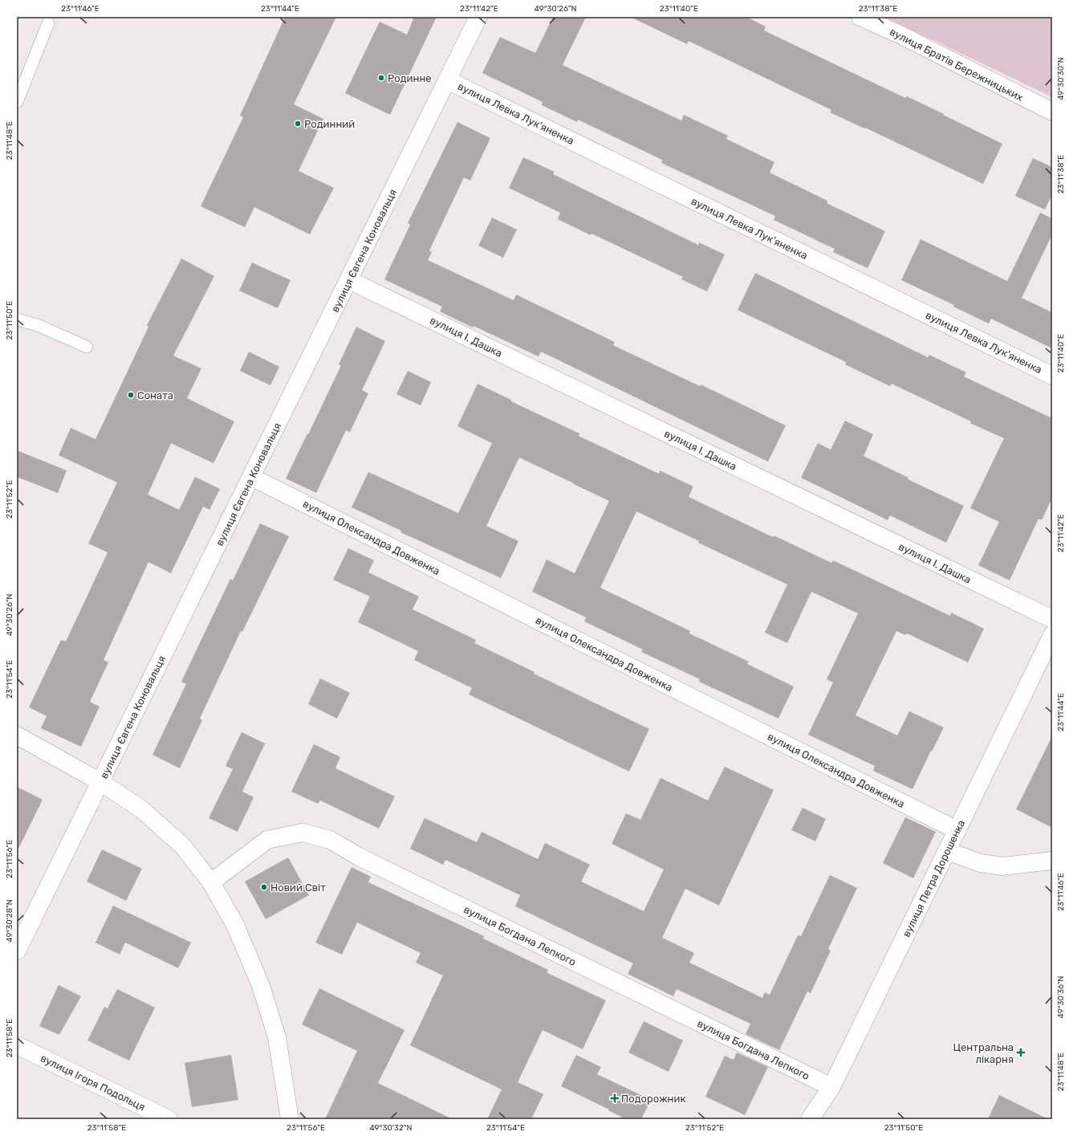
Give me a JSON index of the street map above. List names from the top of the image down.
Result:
{
  "streets": {
    "street": [
      "вулиця Братів Бережницьких",
      "вулиця Левка Лук'яненка",
      "вулиця Євгена Коновальця",
      "вулиця І. Дашка",
      "вулиця Олександра Довженка",
      "вулиця Петра Дорошенка",
      "вулиця Богдана Лепкого",
      "вулиця Ігоря Подольця"
    ]
  },
  "crossings": [
    ["вулиця Левка Лук'яненка", "вулиця Євгена Коновальця"],
    ["вулиця Євгена Коновальця", "вулиця І. Дашка"],
    ["вулиця Євгена Коновальця", "вулиця Олександра Довженка"],
    ["вулиця Олександра Довженка", "вулиця Петра Дорошенка"],
    ["вулиця Петра Дорошенка", "вулиця Богдана Лепкого"]
  ],
  "places": {
    "other": [
      "Родинне",
      "Родинний",
      "Соната",
      "Новий Світ"
    ],
    "health": ["Центральна лікарня", "Подорожник"]
  },
  "coordinates": [
    "23°11'46\"E",
    "23°11'44\"E",
    "23°11'42\"E",
    "49°30'26\"N",
    "23°11'40\"E",
    "23°11'38\"E",
    "49°30'30\"N",
    "23°11'48\"E",
    "23°11'50\"E",
    "23°11'52\"E",
    "23°11'54\"E",
    "23°11'56\"E",
    "49°30'28\"N",
    "49°30'36\"N",
    "23°11'58\"E",
    "49°30'32\"N"
  ]
}
